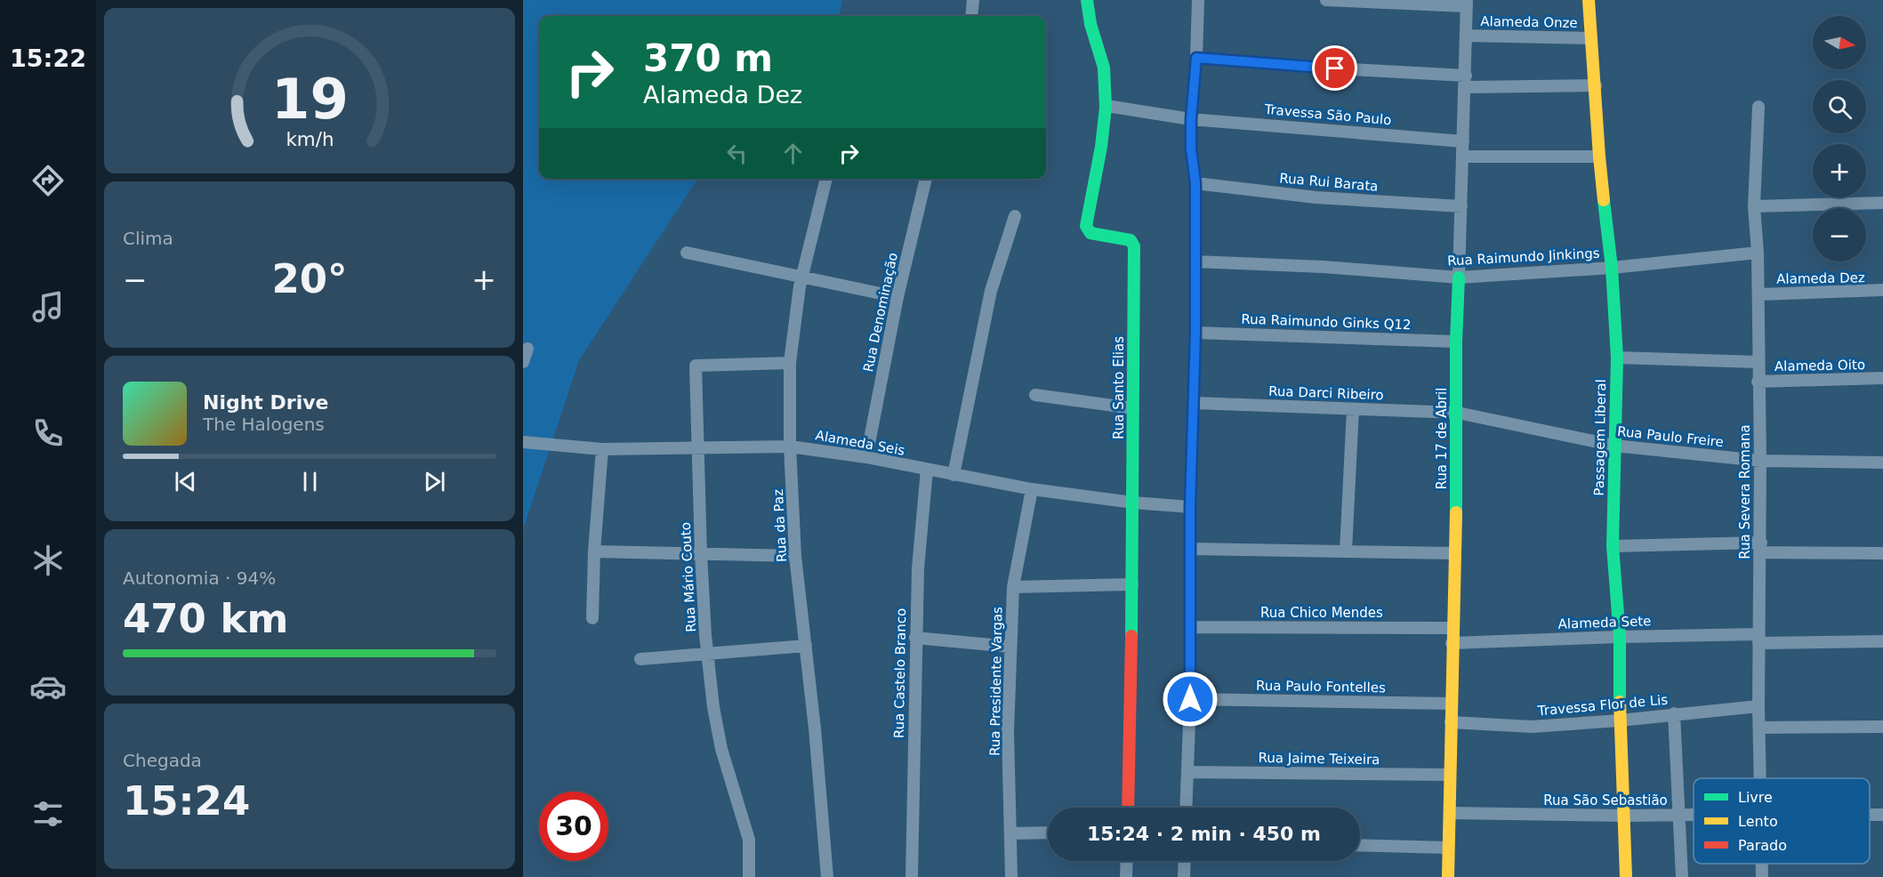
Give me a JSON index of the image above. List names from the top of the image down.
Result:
{
  "streets": {
    "street": [
      "Alameda Onze",
      "Travessa São Paulo",
      "Rua Rui Barata",
      "Rua Raimundo Jinkings",
      "Alameda Dez",
      "Rua Denominação",
      "Rua Raimundo Ginks Q12",
      "Alameda Oito",
      "Rua Santo Elias",
      "Rua Darci Ribeiro",
      "Rua Paulo Freire",
      "Passagem Liberal",
      "Rua 17 de Abril",
      "Alameda Seis",
      "Rua Severa Romana",
      "Rua da Paz",
      "Rua Mário Couto",
      "Rua Chico Mendes",
      "Alameda Sete",
      "Rua Castelo Branco",
      "Rua Presidente Vargas",
      "Rua Paulo Fontelles",
      "Travessa Flor de Lis",
      "Rua Jaime Teixeira",
      "Rua São Sebastião"
    ]
  },
  "crossings": [
    ["Alameda Onze", "Passagem Liberal"],
    ["Alameda Onze", "Rua 17 de Abril"],
    ["Travessa São Paulo", "Rua Santo Elias"],
    ["Travessa São Paulo", "Rua 17 de Abril"],
    ["Rua Rui Barata", "Rua 17 de Abril"],
    ["Rua Raimundo Jinkings", "Passagem Liberal"],
    ["Rua Raimundo Jinkings", "Rua 17 de Abril"],
    ["Rua Raimundo Jinkings", "Rua Severa Romana"],
    ["Alameda Dez", "Rua Severa Romana"],
    ["Rua Denominação", "Alameda Seis"],
    ["Rua Raimundo Ginks Q12", "Rua 17 de Abril"],
    ["Alameda Oito", "Rua Severa Romana"],
    ["Rua Santo Elias", "Alameda Seis"],
    ["Rua Darci Ribeiro", "Rua Paulo Freire"],
    ["Rua Darci Ribeiro", "Rua 17 de Abril"],
    ["Rua Paulo Freire", "Passagem Liberal"],
    ["Rua Paulo Freire", "Rua 17 de Abril"],
    ["Rua Paulo Freire", "Rua Severa Romana"],
    ["Passagem Liberal", "Alameda Sete"],
    ["Passagem Liberal", "Travessa Flor de Lis"],
    ["Passagem Liberal", "Rua São Sebastião"],
    ["Rua 17 de Abril", "Rua Chico Mendes"],
    ["Rua 17 de Abril", "Alameda Sete"],
    ["Rua 17 de Abril", "Rua Paulo Fontelles"],
    ["Rua 17 de Abril", "Travessa Flor de Lis"],
    ["Rua 17 de Abril", "Rua Jaime Teixeira"],
    ["Rua 17 de Abril", "Rua São Sebastião"],
    ["Alameda Seis", "Rua da Paz"],
    ["Alameda Seis", "Rua Mário Couto"],
    ["Alameda Seis", "Rua Castelo Branco"],
    ["Alameda Seis", "Rua Presidente Vargas"],
    ["Rua Severa Romana", "Alameda Sete"],
    ["Rua Severa Romana", "Travessa Flor de Lis"],
    ["Rua da Paz", "Rua Mário Couto"]
  ],
  "legend": ["Livre", "Lento", "Parado"],
  "north": "right",
  "page": {
    "tabs": "15:22",
    "map_buttons": ["+", "−"],
    "turn": ["370 m", "Alameda Dez"],
    "tile": [
      "Clima",
      ["Autonomia · 94%", "470 km"],
      ["Chegada", "15:24"]
    ],
    "heat": ["−", "20°", "+"],
    "song": ["Night Drive", "The Halogens"],
    "limit": "30",
    "trip": "15:24 · 2 min · 450 m",
    "gauge": ["19", "km/h"]
  }
}
